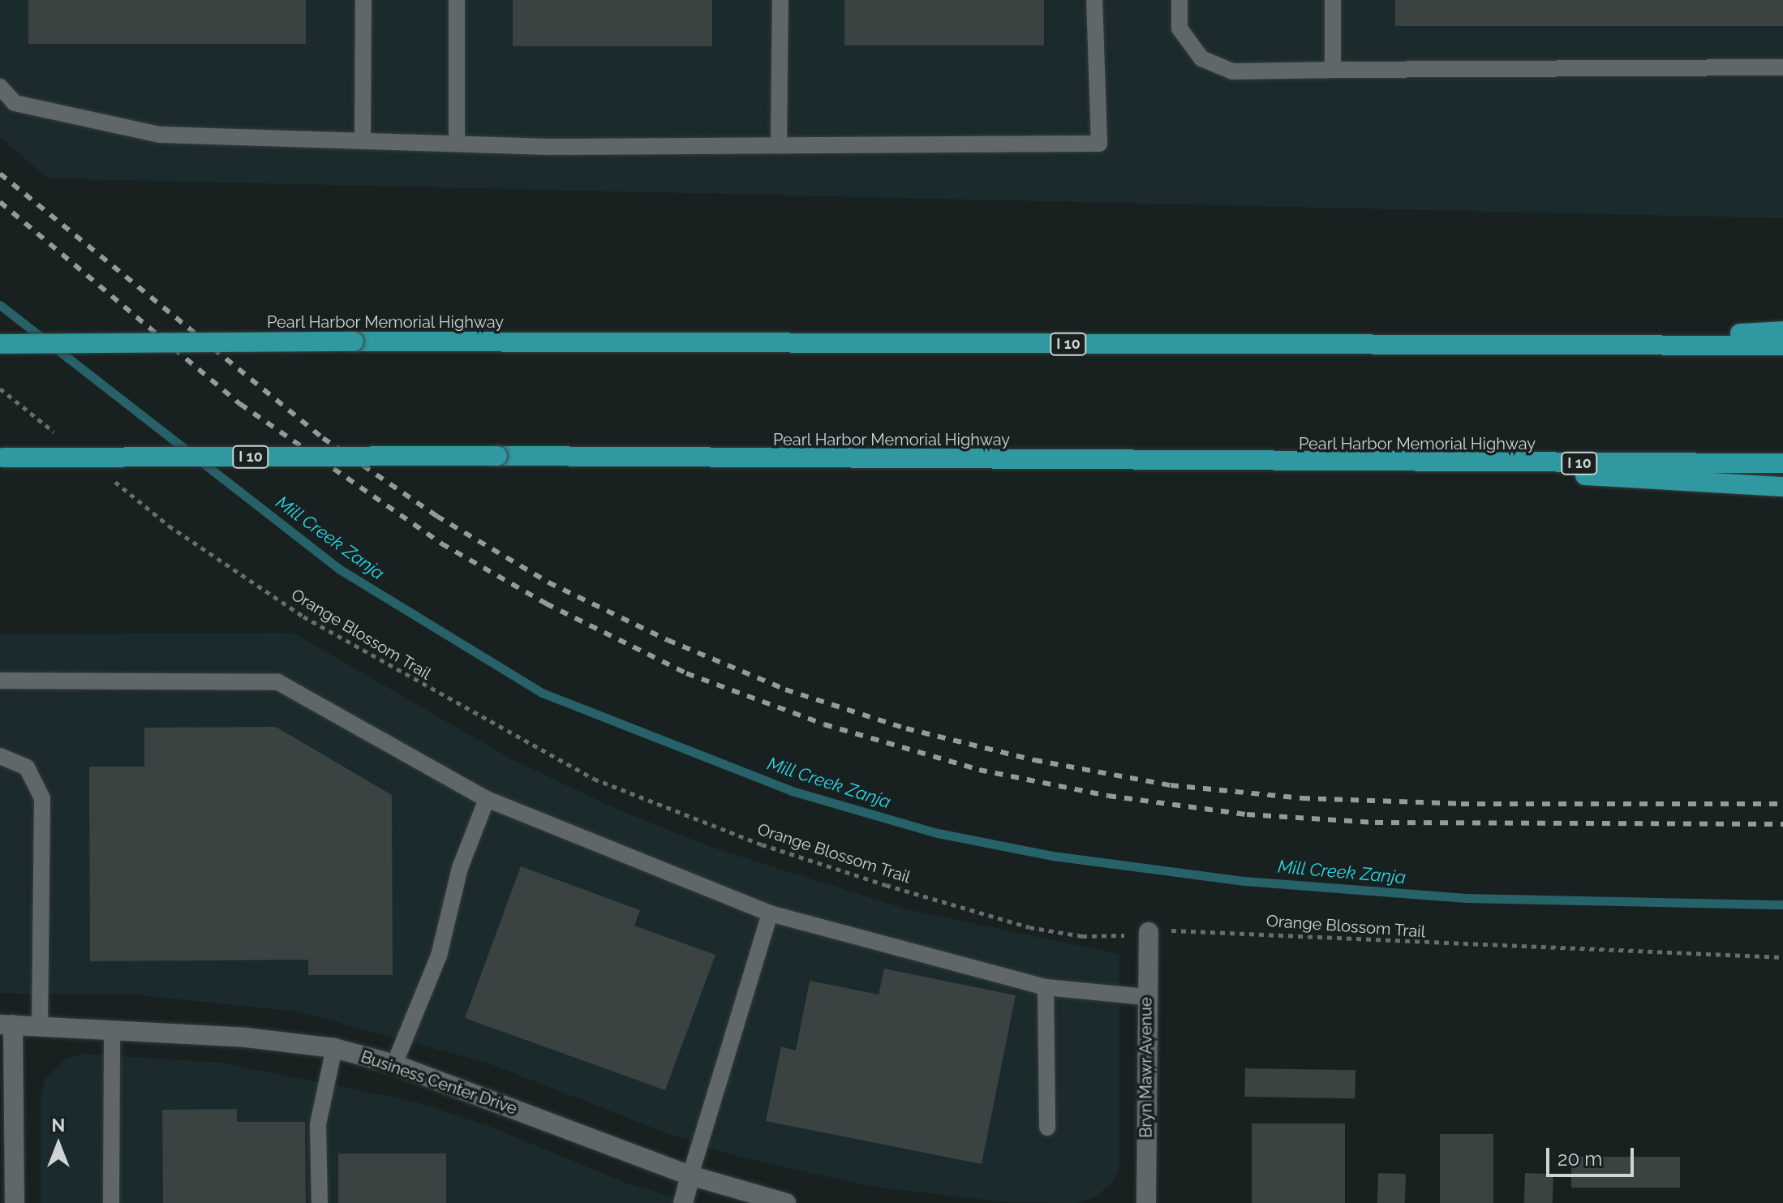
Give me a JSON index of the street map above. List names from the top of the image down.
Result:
{
  "streets": {
    "highway": ["Pearl Harbor Memorial Highway", "I 10"],
    "street": ["Bryn Mawr Avenue", "Business Center Drive"],
    "path": ["Orange Blossom Trail"]
  },
  "crossings": [
    ["Orange Blossom Trail", "Bryn Mawr Avenue"]
  ],
  "water": ["Mill Creek Zanja"],
  "scale_bar": "20 m",
  "north": "top"
}
